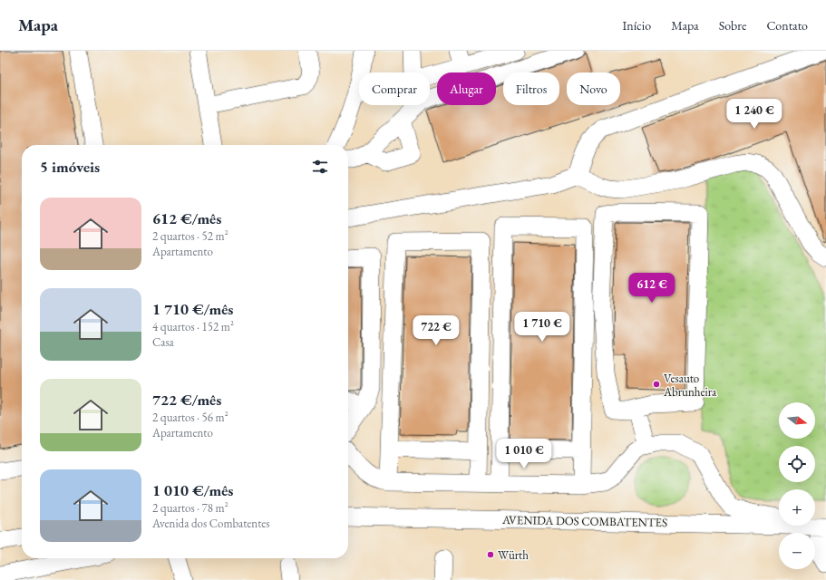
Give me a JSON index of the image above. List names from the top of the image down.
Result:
{
  "streets": {
    "street": ["AVENIDA DOS COMBATENTES"]
  },
  "places": ["Vesauto Abrunheira", "Würth"],
  "north": "right",
  "page": {
    "header": "Mapa",
    "nav": [
      "Início",
      "Mapa",
      "Sobre",
      "Contato"
    ],
    "chip": [
      "Comprar",
      "Alugar",
      "Filtros",
      "Novo"
    ],
    "price": [
      "1 240 €",
      "612 €",
      "1 710 €",
      "722 €",
      "1 010 €"
    ],
    "heading": "5 imóveis",
    "list": [
      {
        "name": "612 €/mês",
        "note": "2 quartos · 52 m² · Apartamento"
      },
      {
        "name": "1 710 €/mês",
        "note": "4 quartos · 152 m² · Casa"
      },
      {
        "name": "722 €/mês",
        "note": "2 quartos · 56 m² · Apartamento"
      },
      {
        "name": "1 010 €/mês",
        "note": "2 quartos · 78 m² · Avenida dos Combatentes"
      }
    ],
    "map_buttons": ["+", "−"]
  }
}
